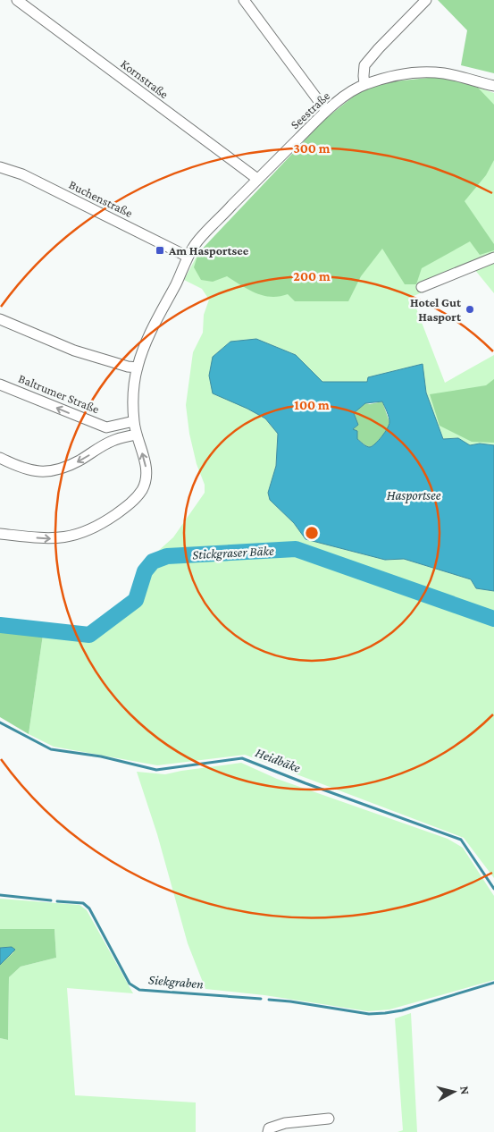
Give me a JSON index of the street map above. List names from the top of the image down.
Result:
{
  "streets": {
    "street": [
      "Kornstraße",
      "Seestraße",
      "Buchenstraße",
      "Baltrumer Straße"
    ]
  },
  "crossings": [
    ["Kornstraße", "Seestraße"],
    ["Seestraße", "Buchenstraße"]
  ],
  "water": [
    "Hasportsee",
    "Stickgraser Bäke",
    "Heidbäke",
    "Siekgraben"
  ],
  "places": {
    "transit": ["Am Hasportsee"],
    "other": ["Hotel Gut Hasport"]
  },
  "north": "right",
  "rings": ["300 m", "200 m", "100 m"]
}
